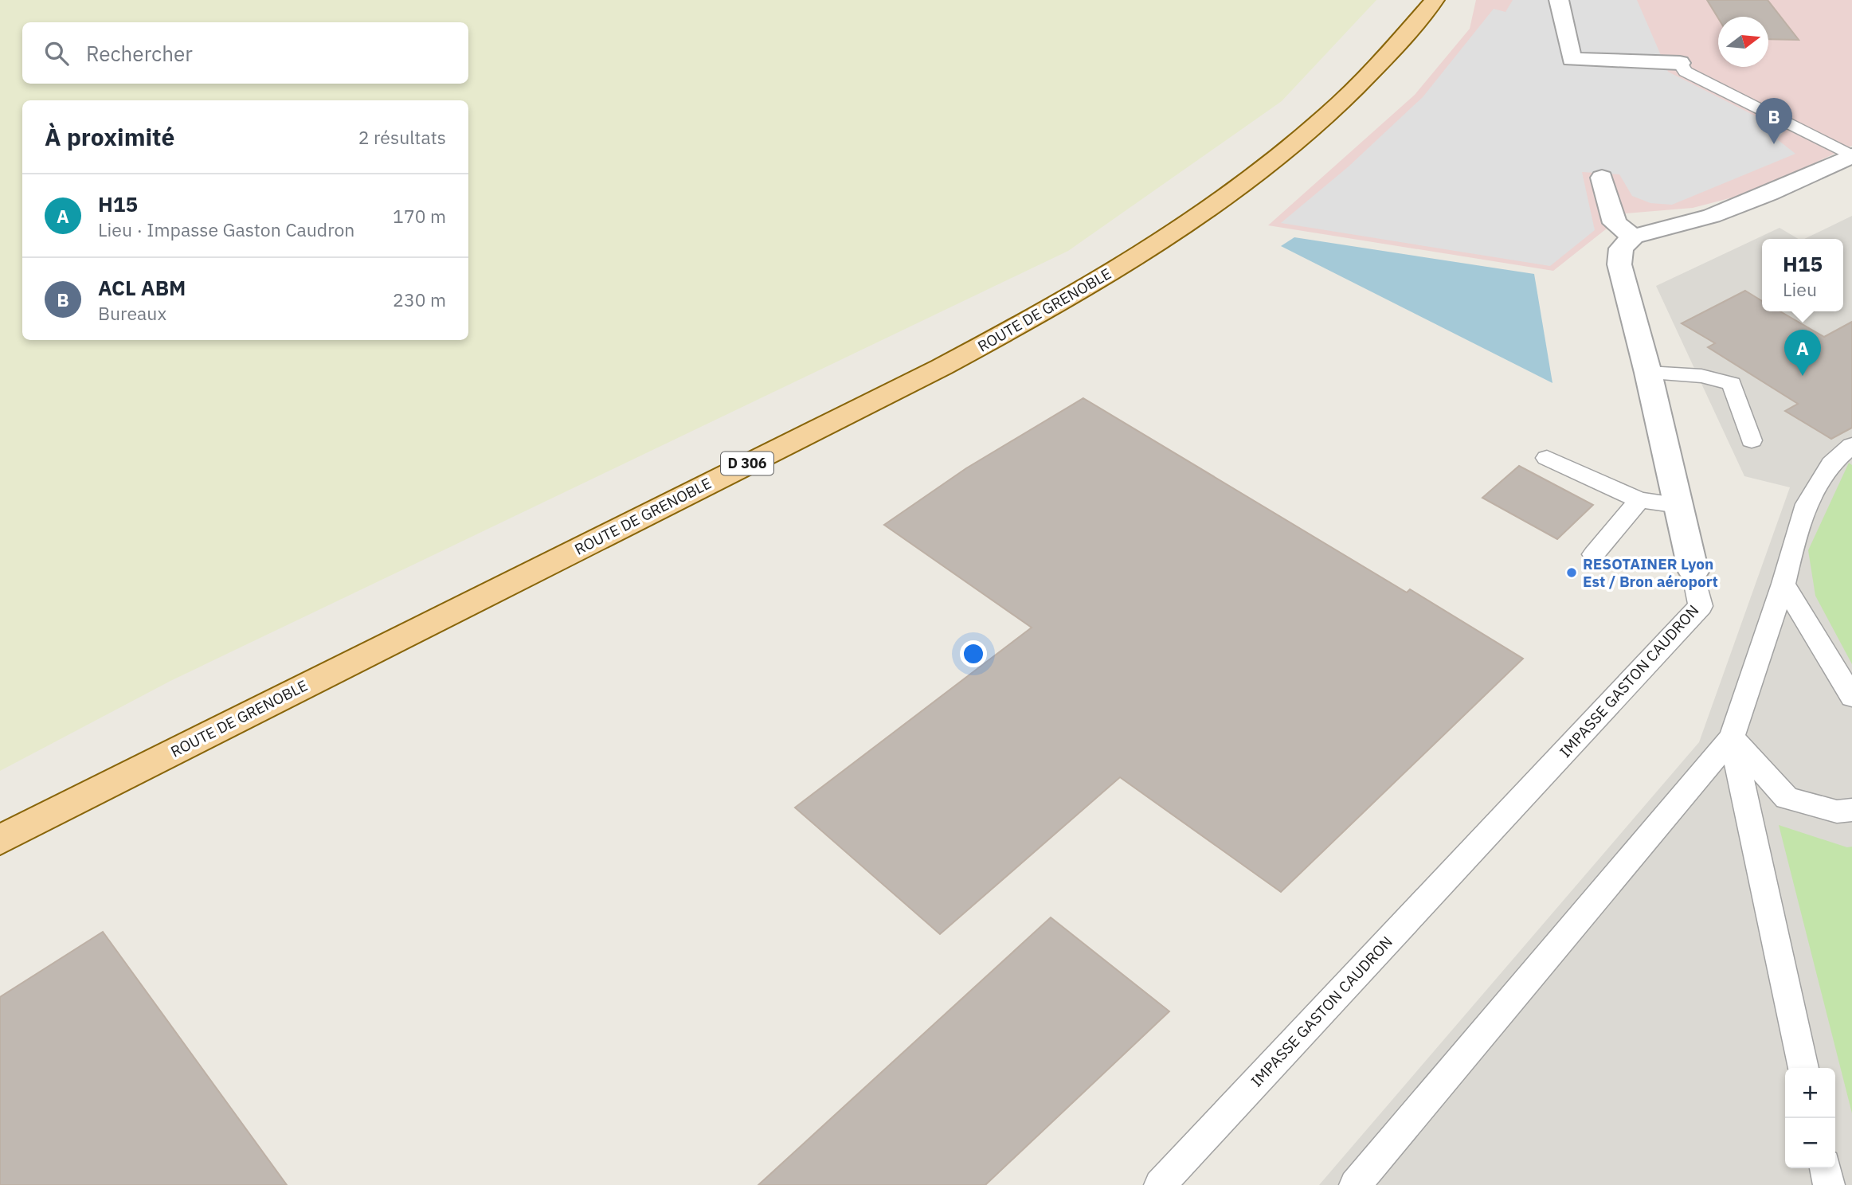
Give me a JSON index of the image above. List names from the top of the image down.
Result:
{
  "streets": {
    "main road": ["ROUTE DE GRENOBLE", "D 306"],
    "street": ["IMPASSE GASTON CAUDRON"]
  },
  "places": ["RESOTAINER Lyon Est / Bron aéroport"],
  "north": "right",
  "page": {
    "search": "Rechercher",
    "pins": ["B", "A"],
    "heading": ["À proximité", "2 résultats"],
    "list": [
      {
        "mark": "A",
        "name": "H15",
        "note": "Lieu · Impasse Gaston Caudron",
        "value": "170 m"
      },
      {
        "mark": "B",
        "name": "ACL ABM",
        "note": "Bureaux",
        "value": "230 m"
      }
    ],
    "popup": ["H15", "Lieu"],
    "map_buttons": ["+", "−"]
  }
}
